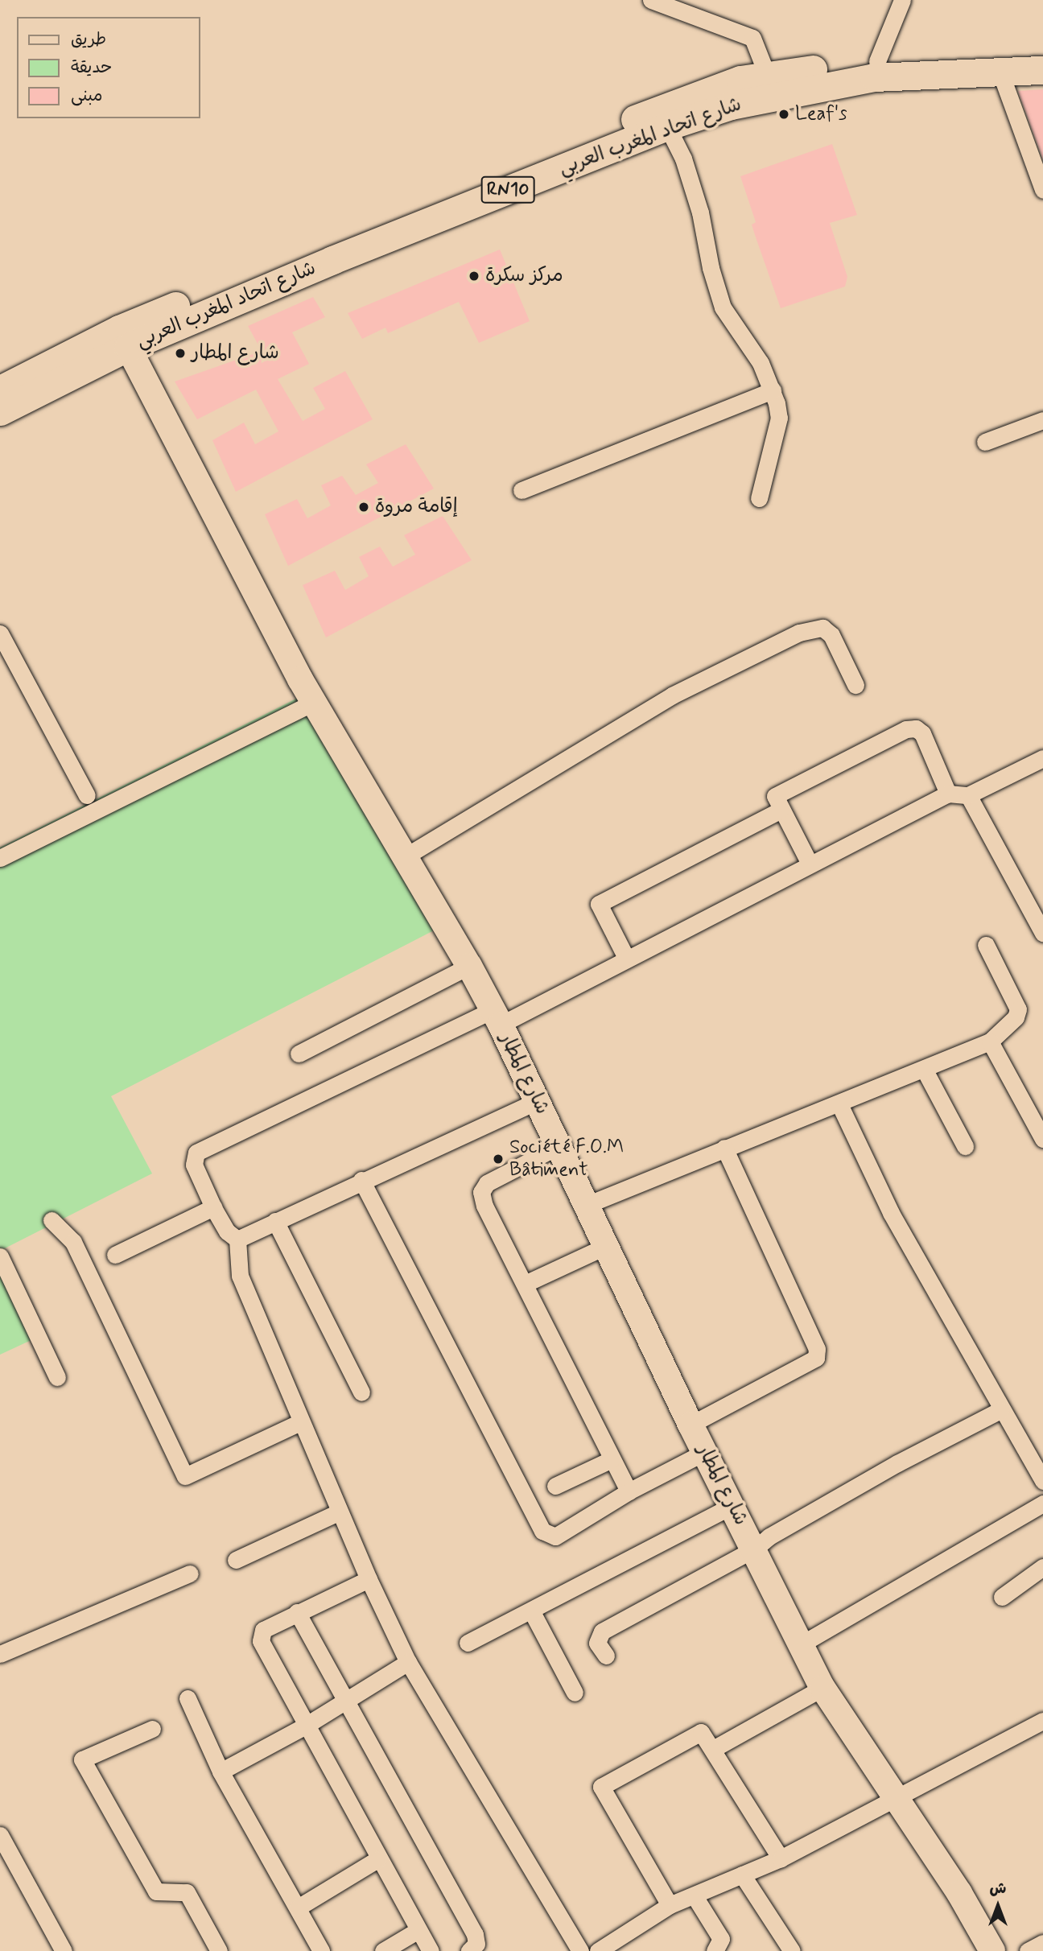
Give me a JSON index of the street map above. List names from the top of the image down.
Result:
{
  "streets": {
    "main road": ["شارع اتحاد المغرب العربي", "RN10"],
    "street": ["شارع المطار"]
  },
  "crossings": [
    ["شارع اتحاد المغرب العربي", "شارع المطار"]
  ],
  "places": [
    "Leaf's",
    "مركز سكرة",
    "شارع المطار",
    "إقامة مروة",
    "Société F.O.M Bâtiment"
  ],
  "legend": ["طريق", "حديقة", "مبنى"],
  "north": "top"
}
